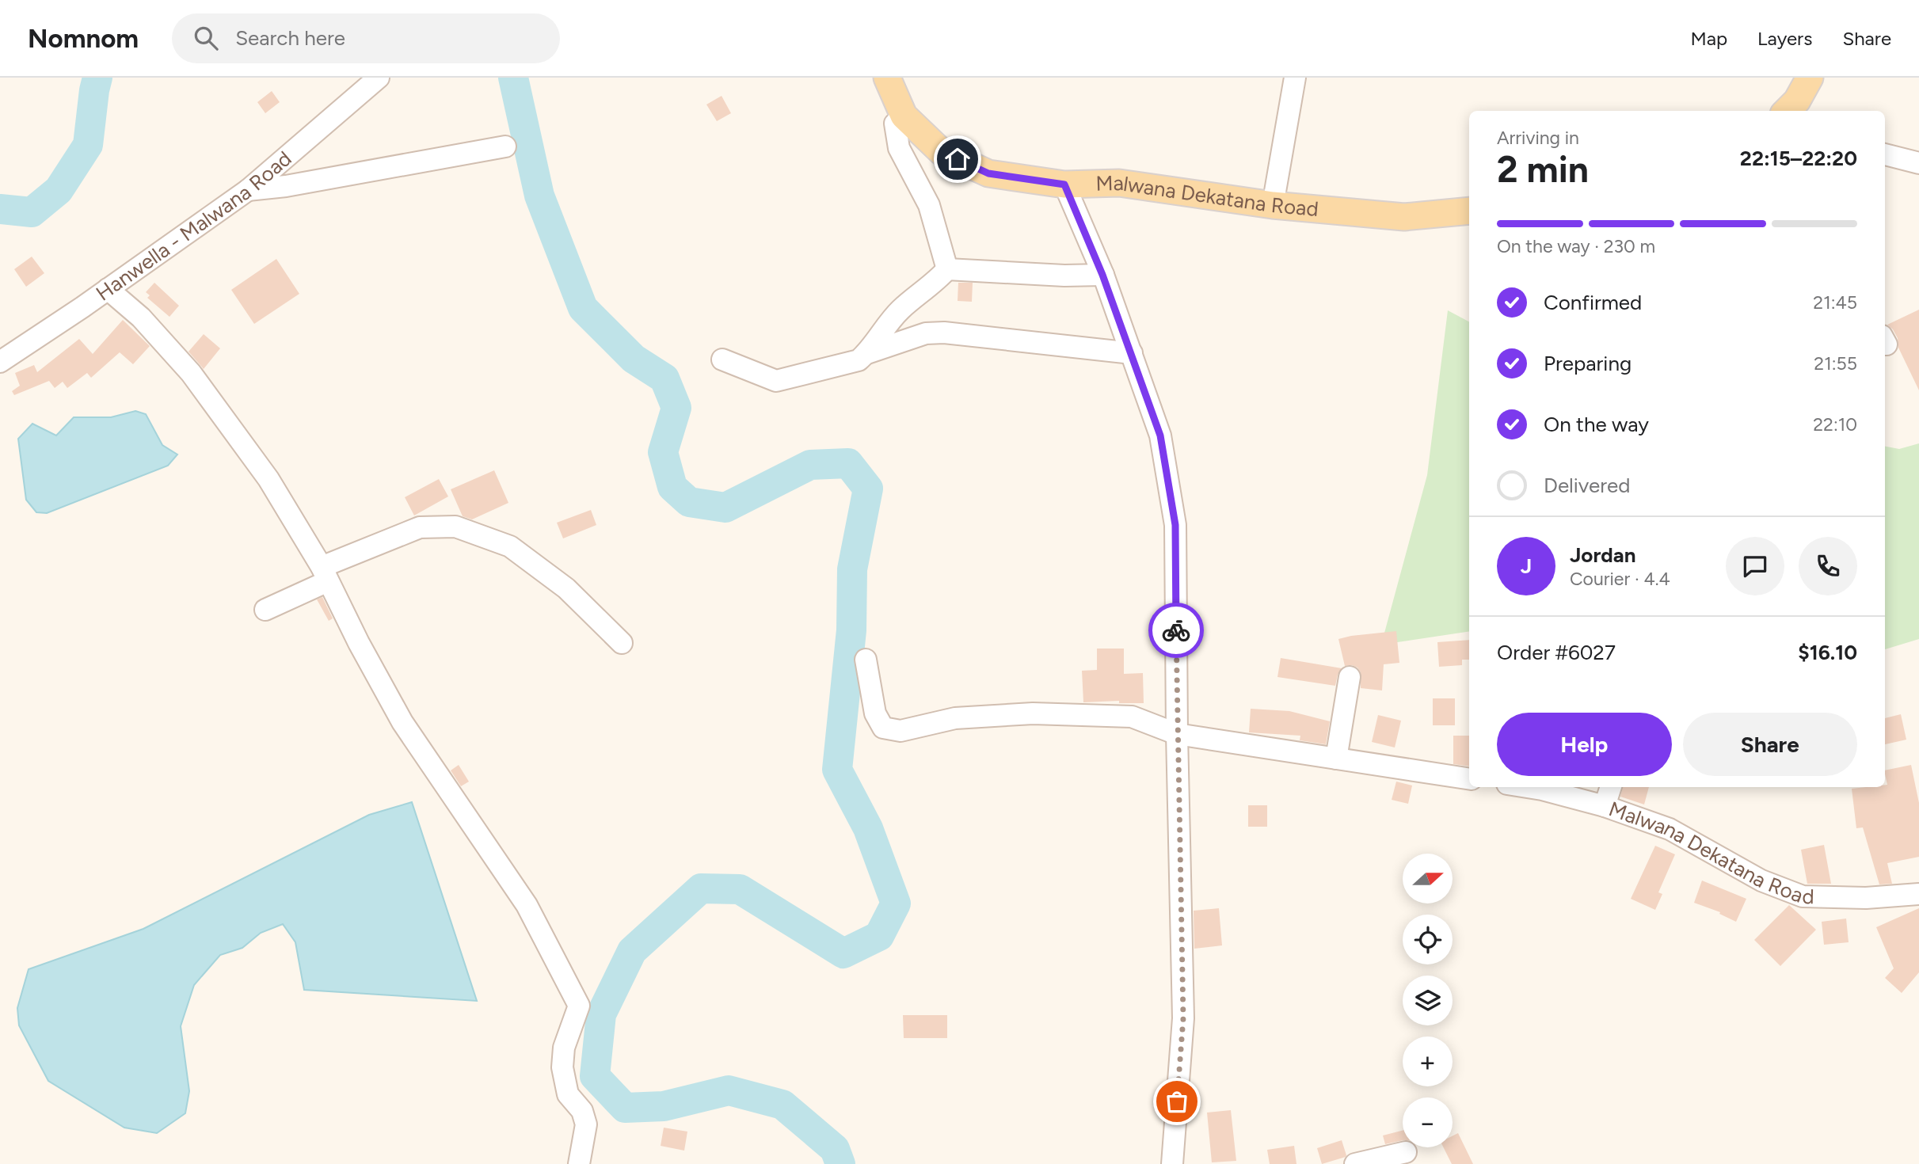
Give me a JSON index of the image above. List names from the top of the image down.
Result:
{
  "streets": {
    "main road": ["Malwana Dekatana Road"],
    "street": ["Hanwella - Malwana Road"]
  },
  "north": "right",
  "page": {
    "header": "Nomnom",
    "search": "Search here",
    "nav": ["Map", "Layers", "Share"],
    "heading": ["2 min", "Arriving in", "22:15–22:20"],
    "panel": [
      "Jordan",
      "Courier · 4.4",
      "Order #6027",
      "$16.10"
    ],
    "bar": "On the way · 230 m",
    "list": [
      ["Confirmed", "21:45"],
      ["Preparing", "21:55"],
      ["On the way", "22:10"],
      "Delivered"
    ],
    "round": "J",
    "buttons": ["Help", "Share"],
    "map_buttons": ["+", "−"]
  }
}
